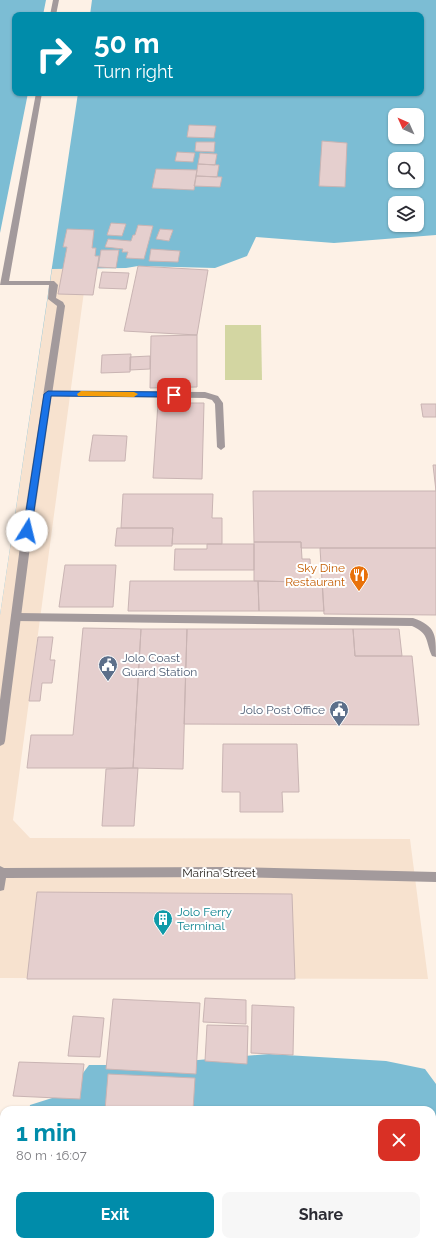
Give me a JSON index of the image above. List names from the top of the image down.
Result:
{
  "streets": {
    "street": ["Marina Street"]
  },
  "places": {
    "restaurant": ["Sky Dine Restaurant"],
    "public building": ["Jolo Coast Guard Station", "Jolo Post Office"],
    "building": ["Jolo Ferry Terminal"]
  },
  "north": "top left",
  "page": {
    "turn": ["50 m", "Turn right"],
    "heading": ["1 min", "80 m · 16:07"],
    "buttons": ["Exit", "Share"]
  }
}
